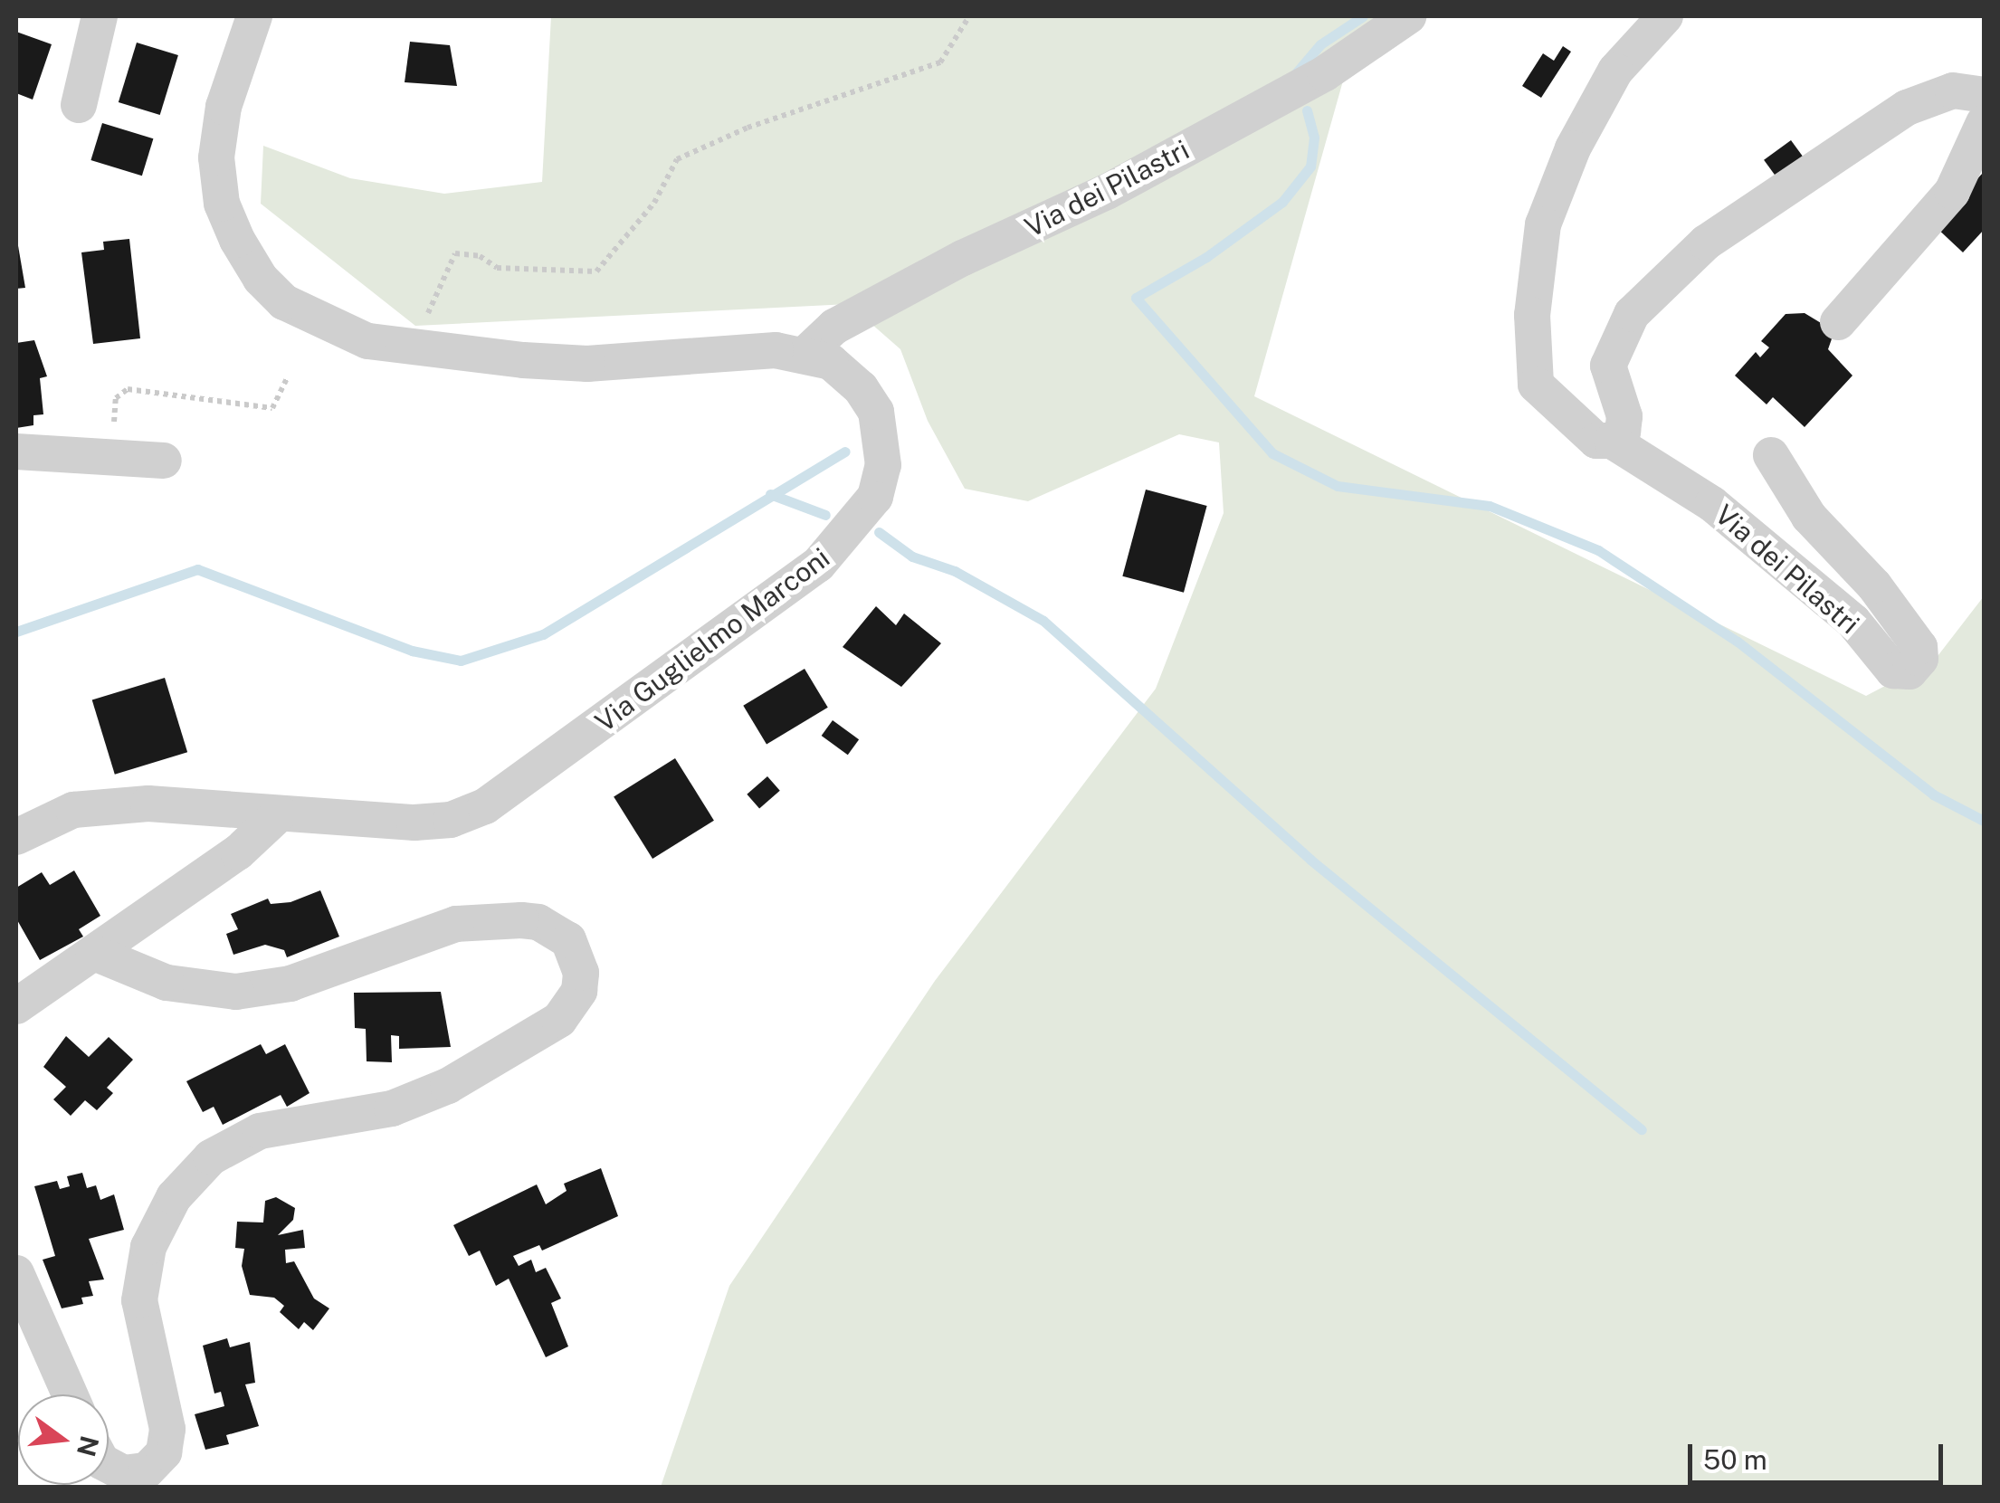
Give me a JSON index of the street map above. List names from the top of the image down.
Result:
{
  "streets": {
    "street": ["Via dei Pilastri", "Via Guglielmo Marconi"]
  },
  "crossings": [
    ["Via dei Pilastri", "Via Guglielmo Marconi"]
  ],
  "scale_bar": "50 m",
  "north": "right"
}
